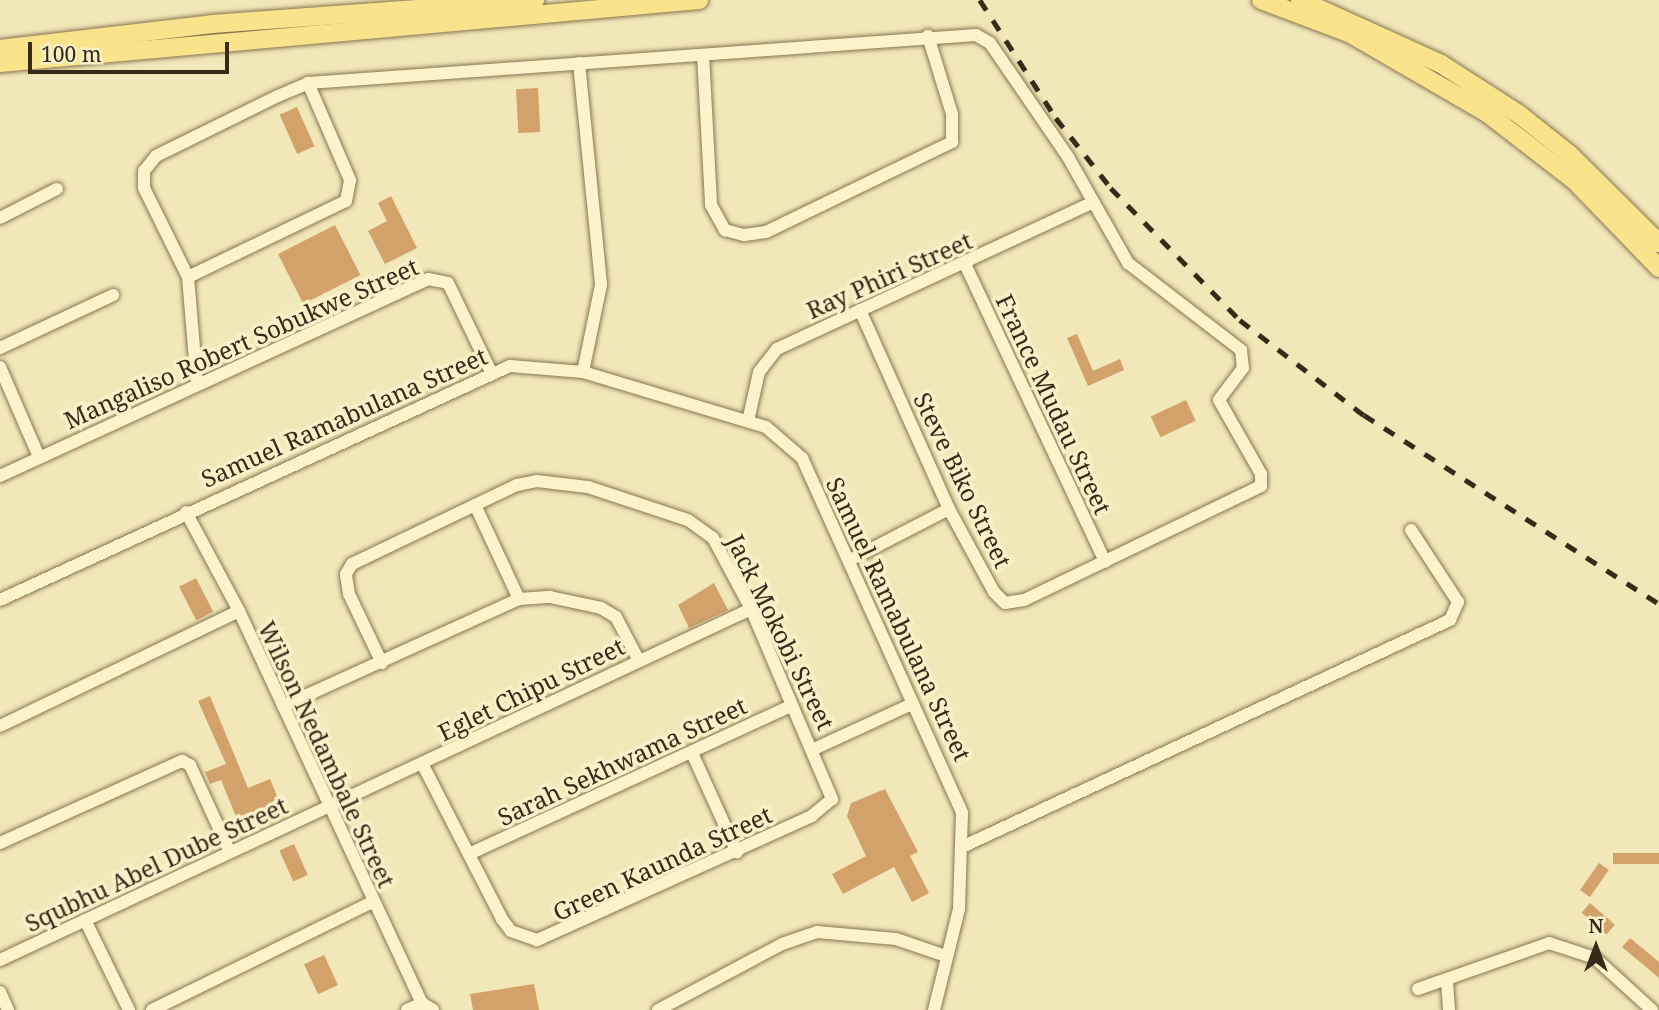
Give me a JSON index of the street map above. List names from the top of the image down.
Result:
{
  "streets": {
    "street": [
      "Ray Phiri Street",
      "Mangaliso Robert Sobukwe Street",
      "France Mudau Street",
      "Samuel Ramabulana Street",
      "Steve Biko Street",
      "Jack Mokobi Street",
      "Eglet Chipu Street",
      "Wilson Nedambale Street",
      "Sarah Sekhwama Street",
      "Green Kaunda Street",
      "Squbhu Abel Dube Street"
    ]
  },
  "crossings": [
    ["Ray Phiri Street", "France Mudau Street"],
    ["Ray Phiri Street", "Samuel Ramabulana Street"],
    ["Ray Phiri Street", "Steve Biko Street"],
    ["Mangaliso Robert Sobukwe Street", "Samuel Ramabulana Street"],
    ["France Mudau Street", "Steve Biko Street"],
    ["Samuel Ramabulana Street", "Wilson Nedambale Street"],
    ["Jack Mokobi Street", "Eglet Chipu Street"],
    ["Jack Mokobi Street", "Sarah Sekhwama Street"],
    ["Jack Mokobi Street", "Green Kaunda Street"],
    ["Eglet Chipu Street", "Wilson Nedambale Street"],
    ["Eglet Chipu Street", "Green Kaunda Street"],
    ["Eglet Chipu Street", "Squbhu Abel Dube Street"],
    ["Wilson Nedambale Street", "Squbhu Abel Dube Street"],
    ["Sarah Sekhwama Street", "Green Kaunda Street"]
  ],
  "scale_bar": "100 m",
  "north": "top"
}
